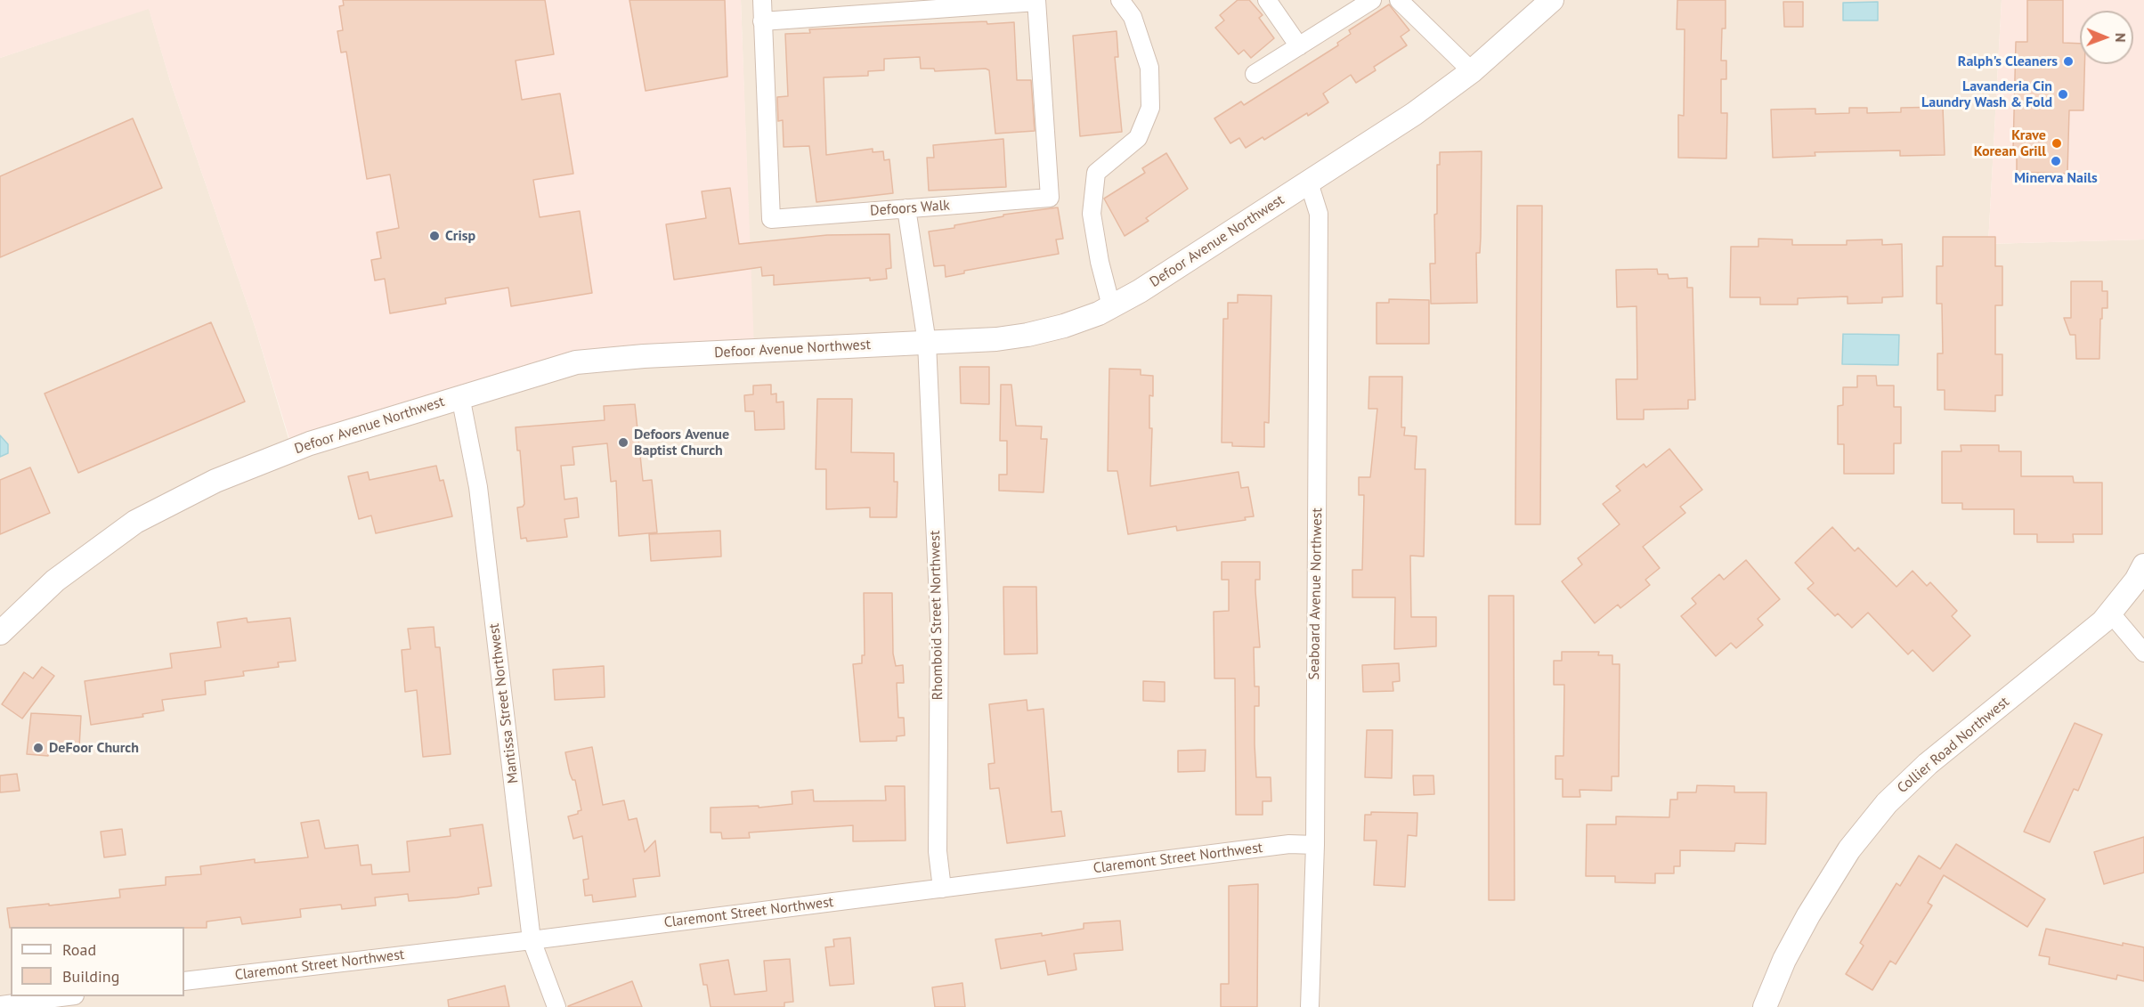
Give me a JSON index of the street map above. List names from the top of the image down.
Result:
{
  "streets": {
    "street": [
      "Defoors Walk",
      "Defoor Avenue Northwest",
      "Seaboard Avenue Northwest",
      "Rhomboid Street Northwest",
      "Mantissa Street Northwest",
      "Collier Road Northwest",
      "Claremont Street Northwest"
    ]
  },
  "crossings": [
    ["Defoors Walk", "Rhomboid Street Northwest"],
    ["Defoor Avenue Northwest", "Seaboard Avenue Northwest"],
    ["Defoor Avenue Northwest", "Rhomboid Street Northwest"],
    ["Defoor Avenue Northwest", "Mantissa Street Northwest"],
    ["Seaboard Avenue Northwest", "Claremont Street Northwest"],
    ["Rhomboid Street Northwest", "Claremont Street Northwest"],
    ["Mantissa Street Northwest", "Claremont Street Northwest"]
  ],
  "places": [
    "Ralph's Cleaners",
    "Lavanderia Cin Laundry Wash & Fold",
    "Krave Korean Grill",
    "Minerva Nails",
    "Crisp",
    "Defoors Avenue Baptist Church",
    "DeFoor Church"
  ],
  "legend": ["Road", "Building"],
  "north": "right"
}
